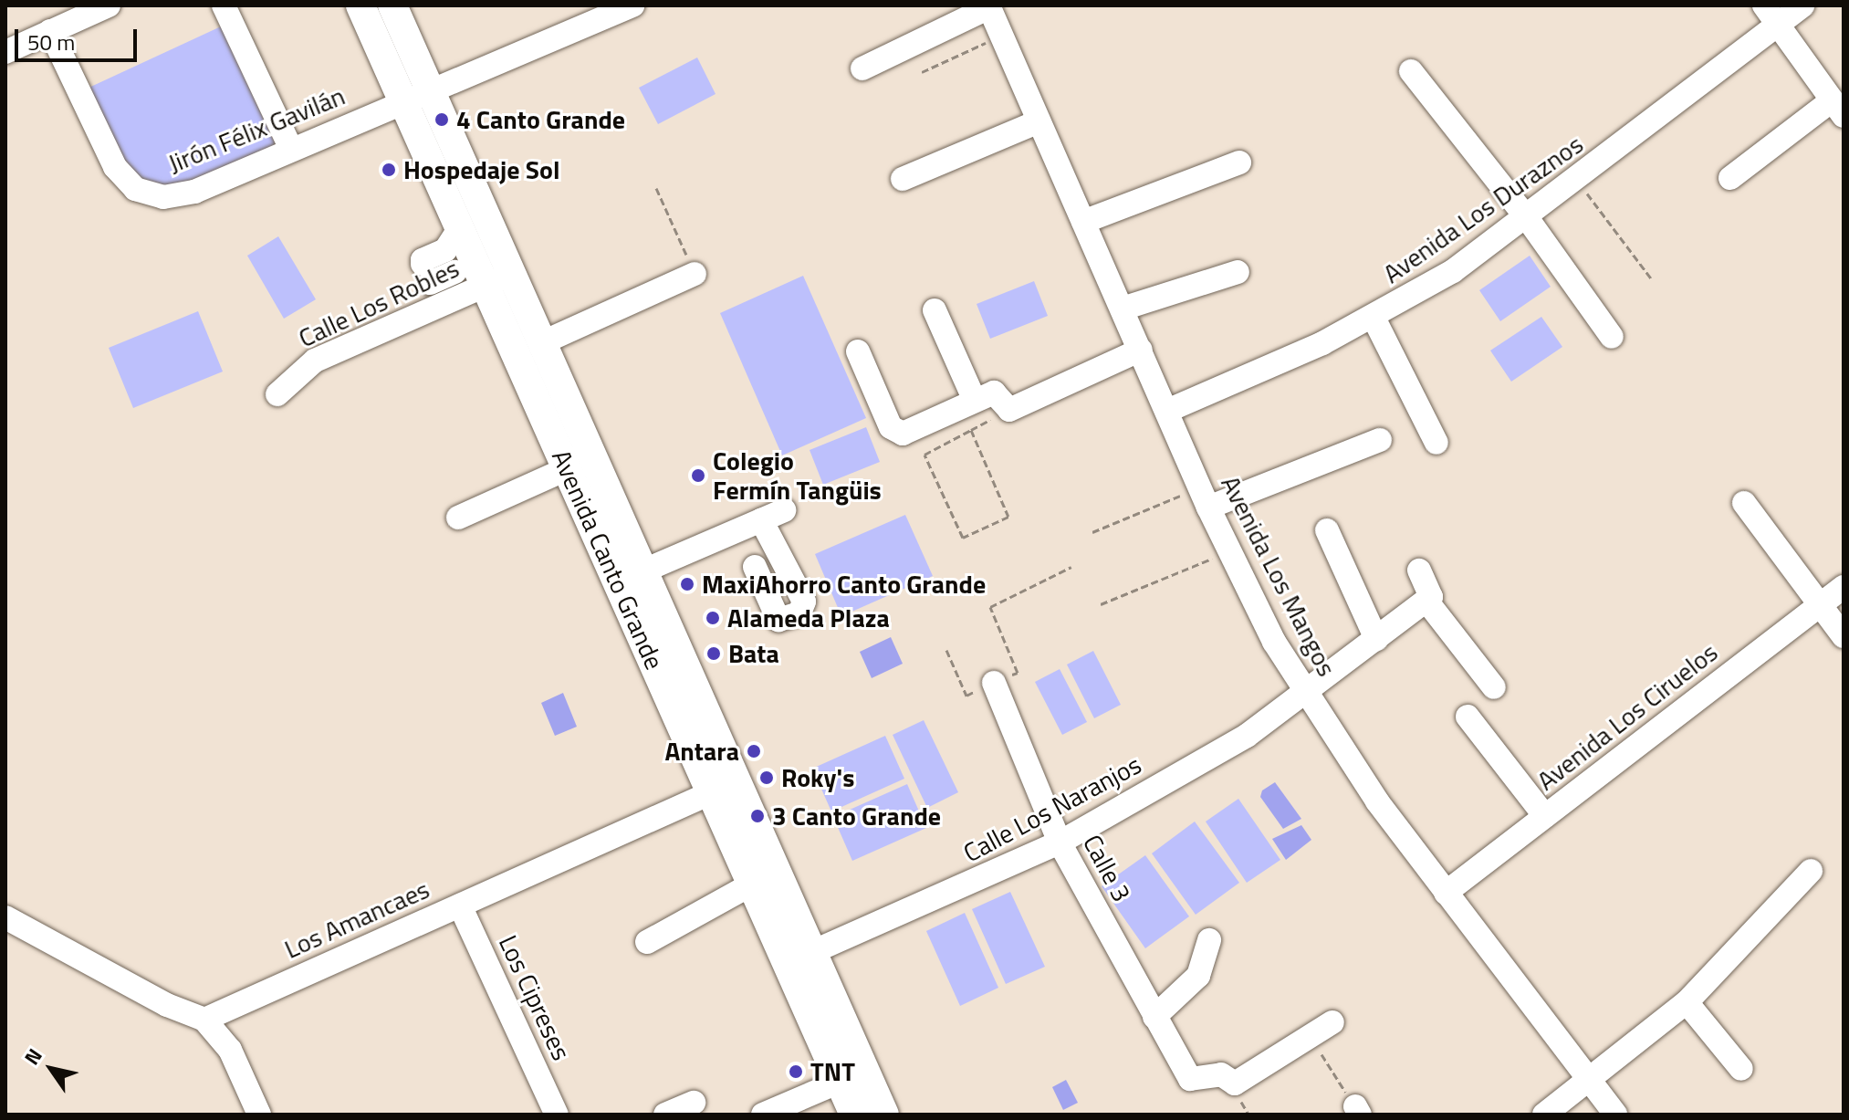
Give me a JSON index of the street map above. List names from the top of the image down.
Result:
{
  "streets": {
    "main road": ["Avenida Canto Grande"],
    "street": [
      "Jirón Félix Gavilán",
      "Avenida Los Duraznos",
      "Calle Los Robles",
      "Avenida Los Mangos",
      "Avenida Los Ciruelos",
      "Calle Los Naranjos",
      "Calle 3",
      "Los Amancaes",
      "Los Cipreses"
    ]
  },
  "crossings": [
    ["Jirón Félix Gavilán", "Avenida Canto Grande"],
    ["Avenida Los Duraznos", "Avenida Los Mangos"],
    ["Calle Los Robles", "Avenida Canto Grande"],
    ["Avenida Canto Grande", "Calle Los Naranjos"],
    ["Avenida Canto Grande", "Los Amancaes"],
    ["Avenida Los Mangos", "Avenida Los Ciruelos"],
    ["Avenida Los Mangos", "Calle Los Naranjos"],
    ["Calle Los Naranjos", "Calle 3"],
    ["Los Amancaes", "Los Cipreses"]
  ],
  "places": [
    "4 Canto Grande",
    "Hospedaje Sol",
    "Colegio Fermín Tangüis",
    "MaxiAhorro Canto Grande",
    "Alameda Plaza",
    "Bata",
    "Antara",
    "Roky's",
    "3 Canto Grande",
    "TNT"
  ],
  "scale_bar": "50 m",
  "north": "top left"
}
